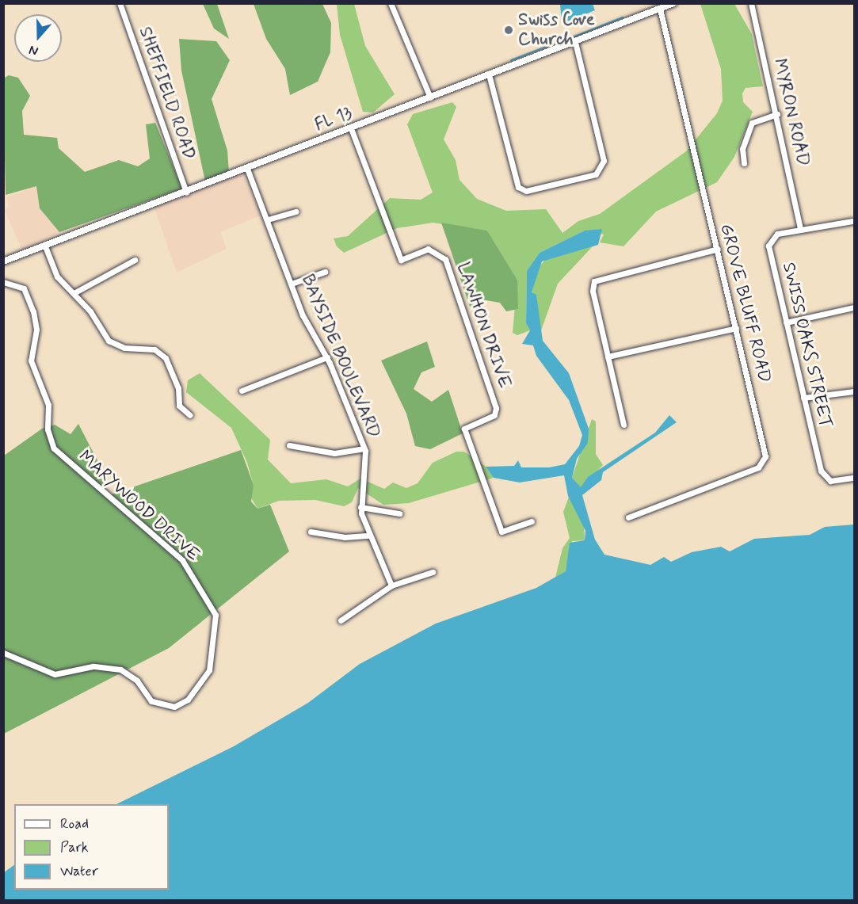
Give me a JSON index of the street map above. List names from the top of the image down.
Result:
{
  "streets": {
    "main road": ["FL 13"],
    "street": [
      "SHEFFIELD ROAD",
      "MYRON ROAD",
      "GROVE BLUFF ROAD",
      "LAWHON DRIVE",
      "SWISS OAKS STREET",
      "BAYSIDE BOULEVARD",
      "MARYWOOD DRIVE"
    ]
  },
  "crossings": [
    ["SHEFFIELD ROAD", "FL 13"],
    ["MYRON ROAD", "SWISS OAKS STREET"],
    ["FL 13", "GROVE BLUFF ROAD"],
    ["FL 13", "LAWHON DRIVE"],
    ["FL 13", "BAYSIDE BOULEVARD"]
  ],
  "places": ["Swiss Cove Church"],
  "legend": ["Road", "Park", "Water"],
  "north": "bottom"
}
